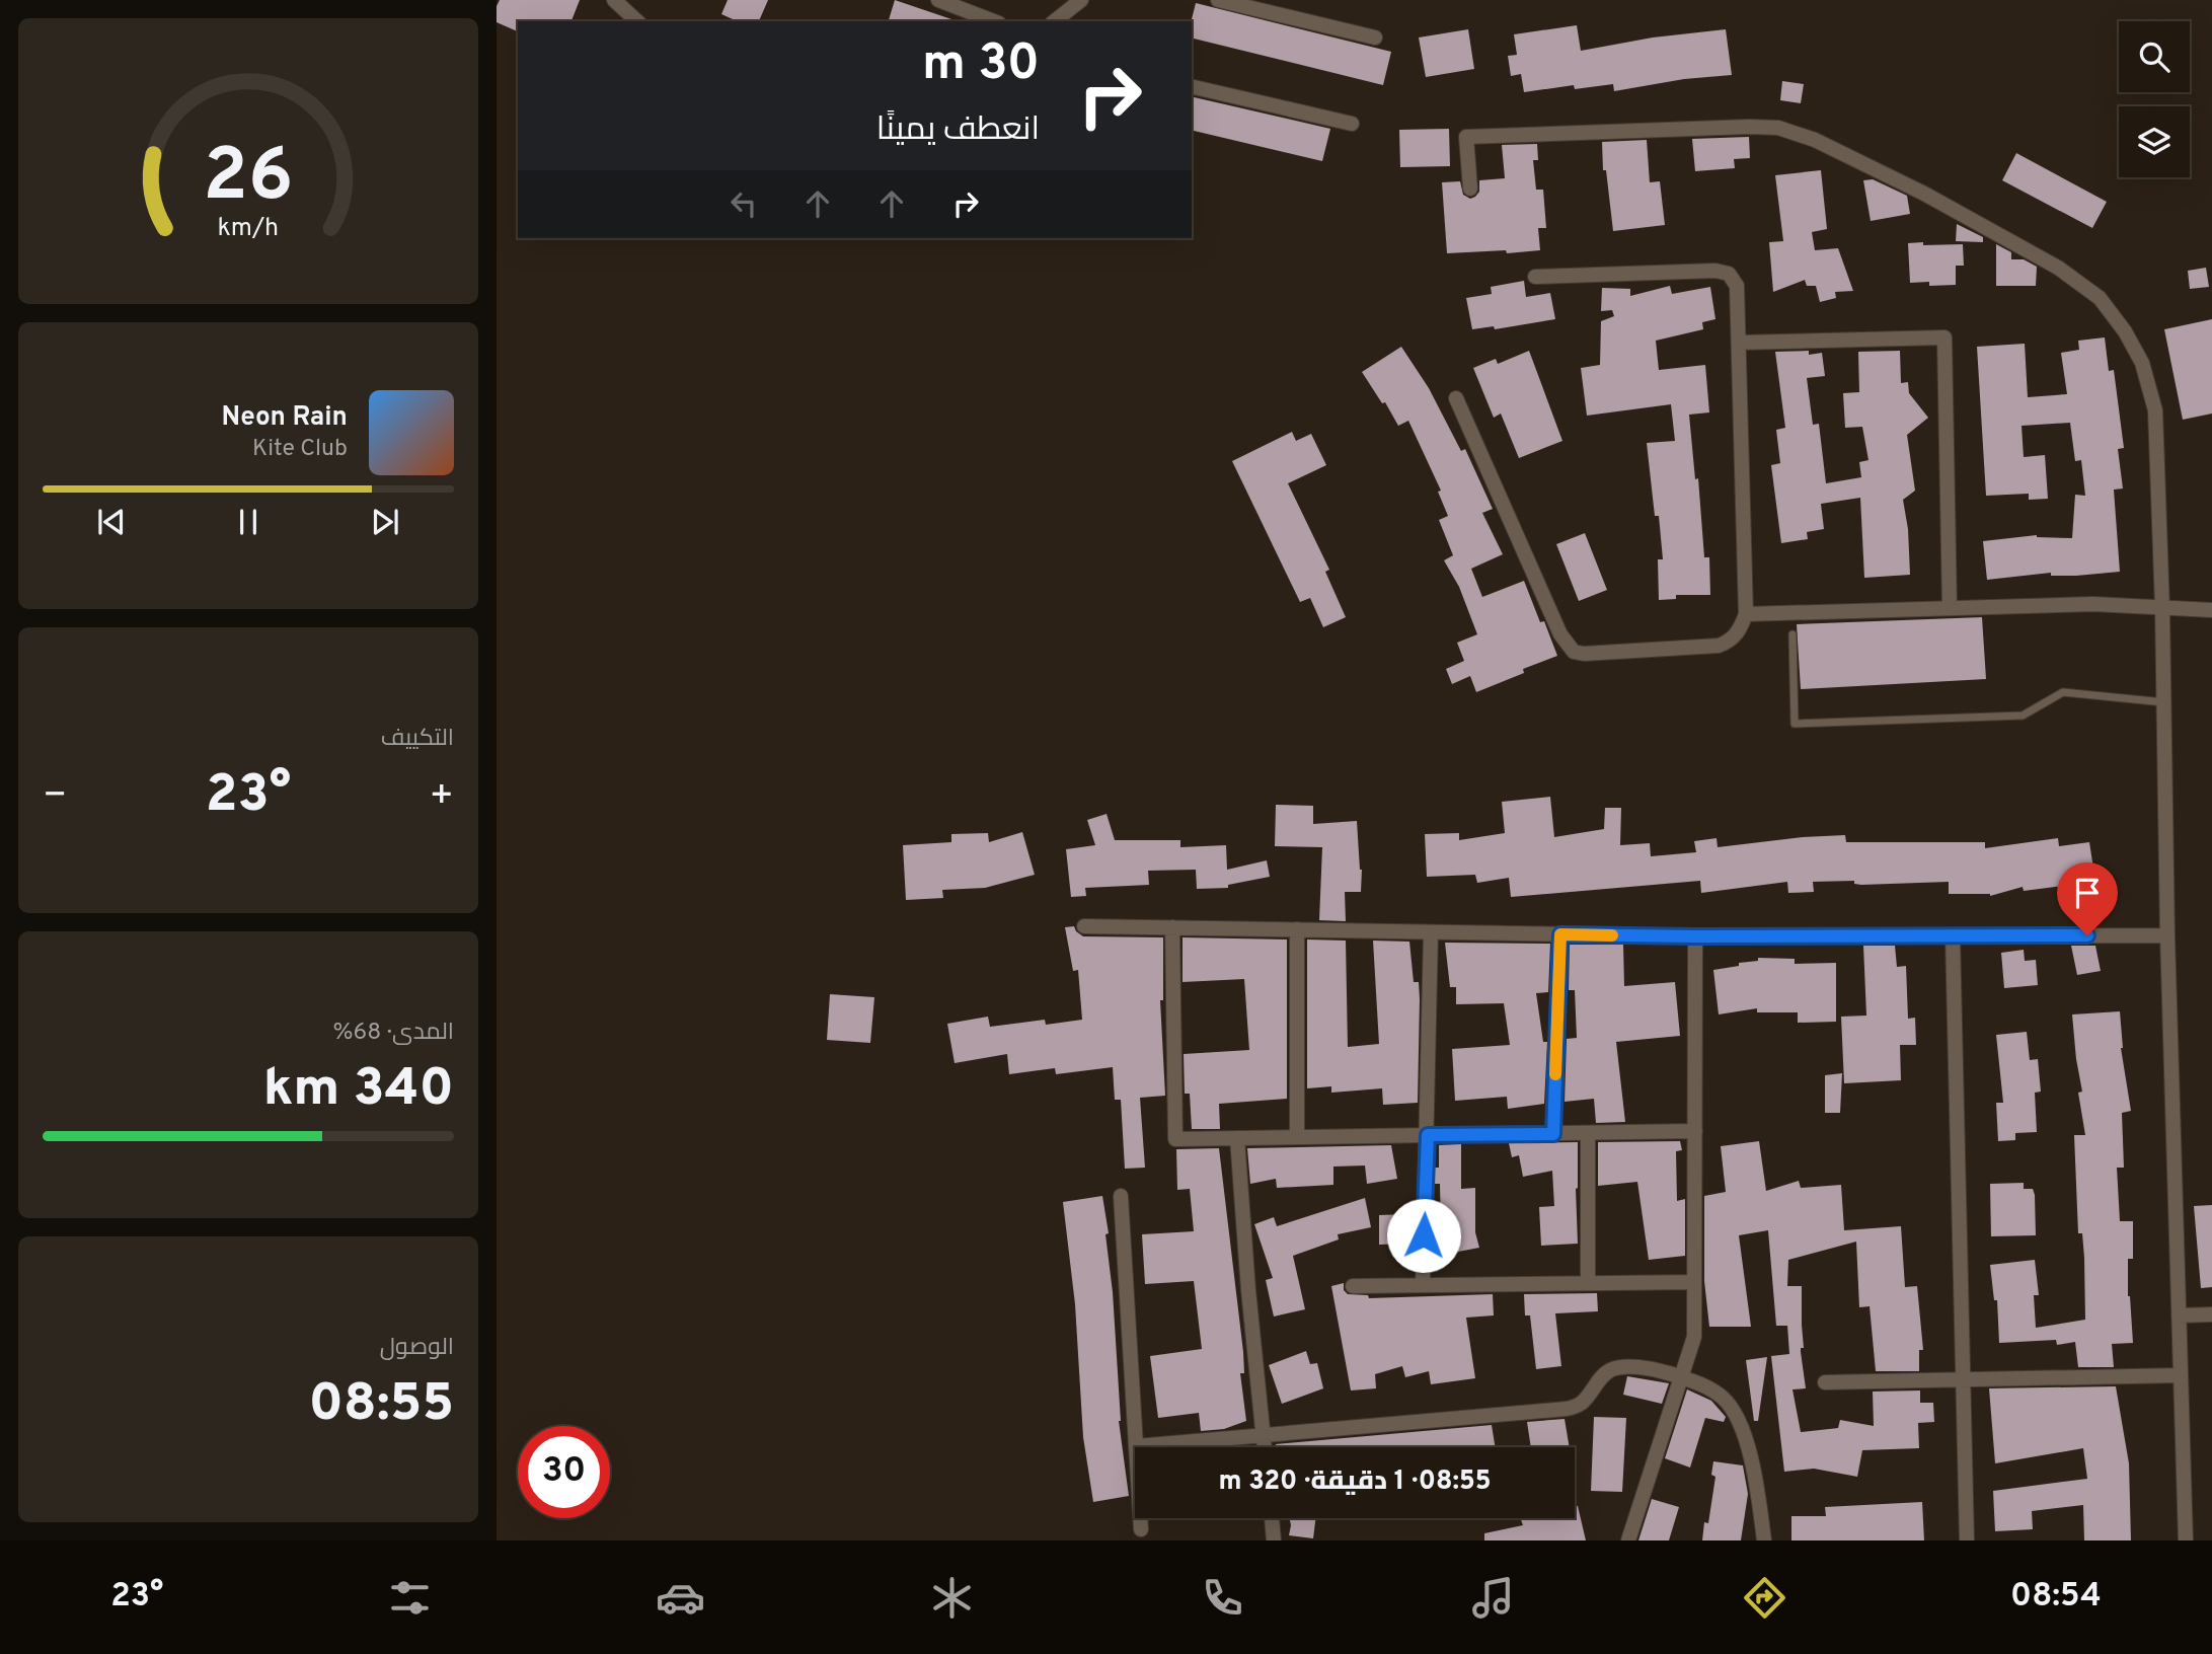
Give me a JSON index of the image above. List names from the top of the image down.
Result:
{
  "page": {
    "turn": ["30 m", "انعطف يمينًا"],
    "song": ["Neon Rain", "Kite Club"],
    "tile": [
      "التكييف",
      ["المدى · 68%", "340 km"],
      ["الوصول", "08:55"]
    ],
    "heat": ["−", "23°", "+"],
    "limit": "30",
    "trip": "08:55 · 1 دقيقة · 320 m",
    "tabs": ["08:54", "23°"],
    "gauge": ["26", "km/h"]
  }
}
